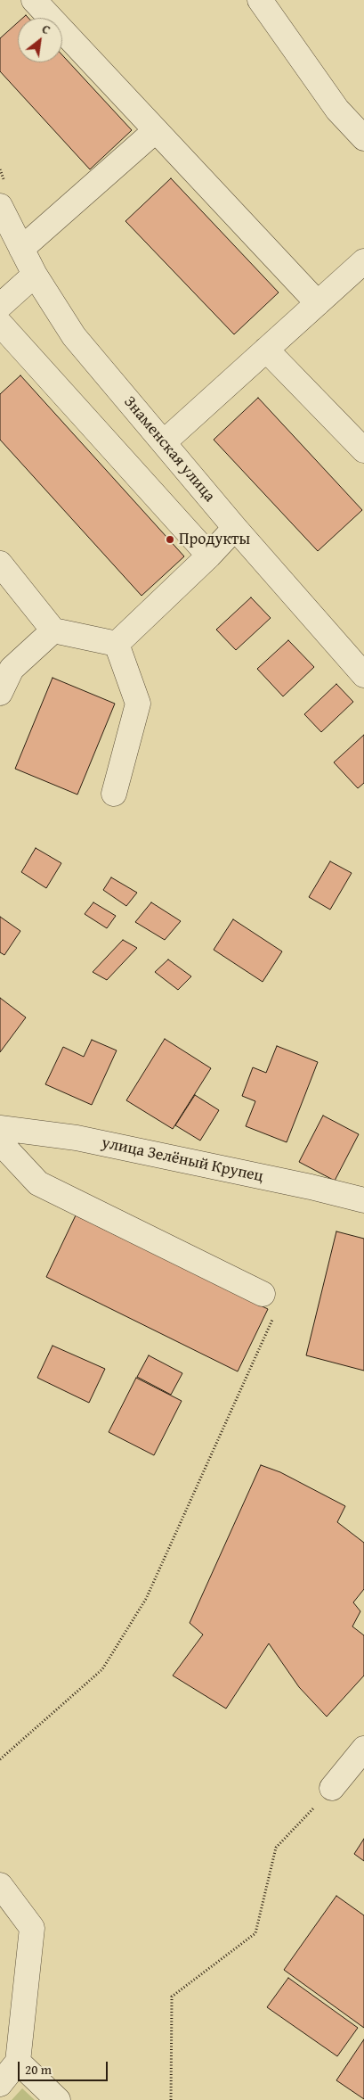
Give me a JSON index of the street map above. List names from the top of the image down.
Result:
{
  "streets": {
    "street": ["Знаменская улица", "улица Зелёный Крупец"]
  },
  "places": ["Продукты"],
  "scale_bar": "20 m",
  "north": "top right"
}
